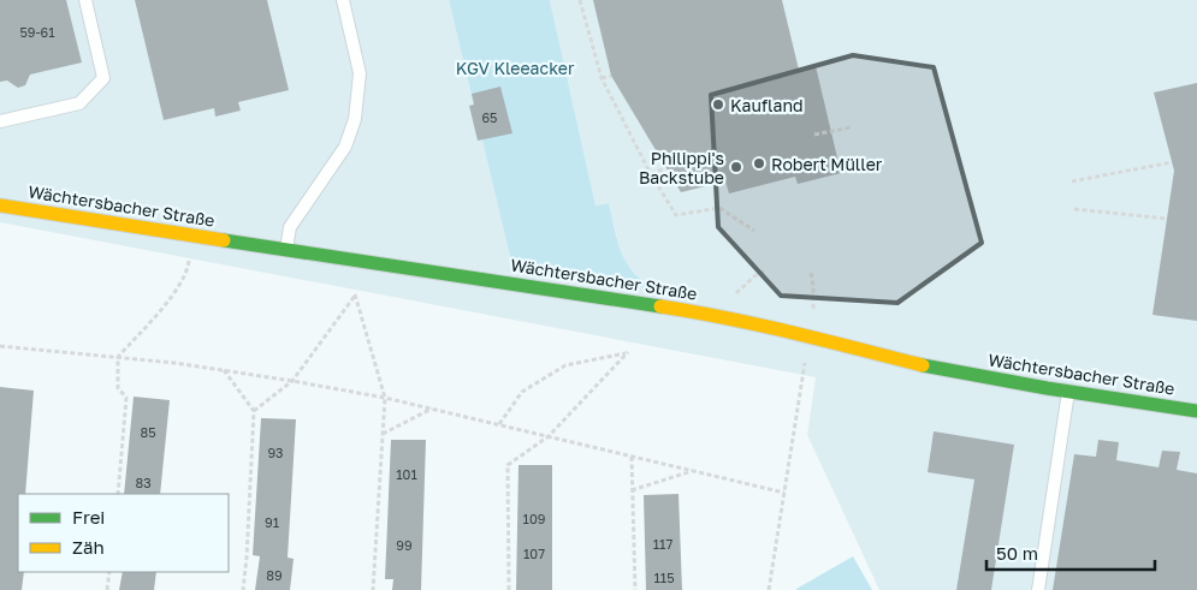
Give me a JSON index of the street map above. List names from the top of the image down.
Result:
{
  "streets": {
    "street": ["Wächtersbacher Straße"]
  },
  "parks": ["KGV Kleeacker"],
  "places": ["Kaufland", "Robert Müller", "Philippi's Backstube"],
  "house_numbers": [
    "59-61",
    "65",
    "85",
    "93",
    "101",
    "83",
    "109",
    "91",
    "117",
    "99",
    "107",
    "89",
    "115"
  ],
  "legend": ["Frei", "Zäh"],
  "scale_bar": "50 m"
}
